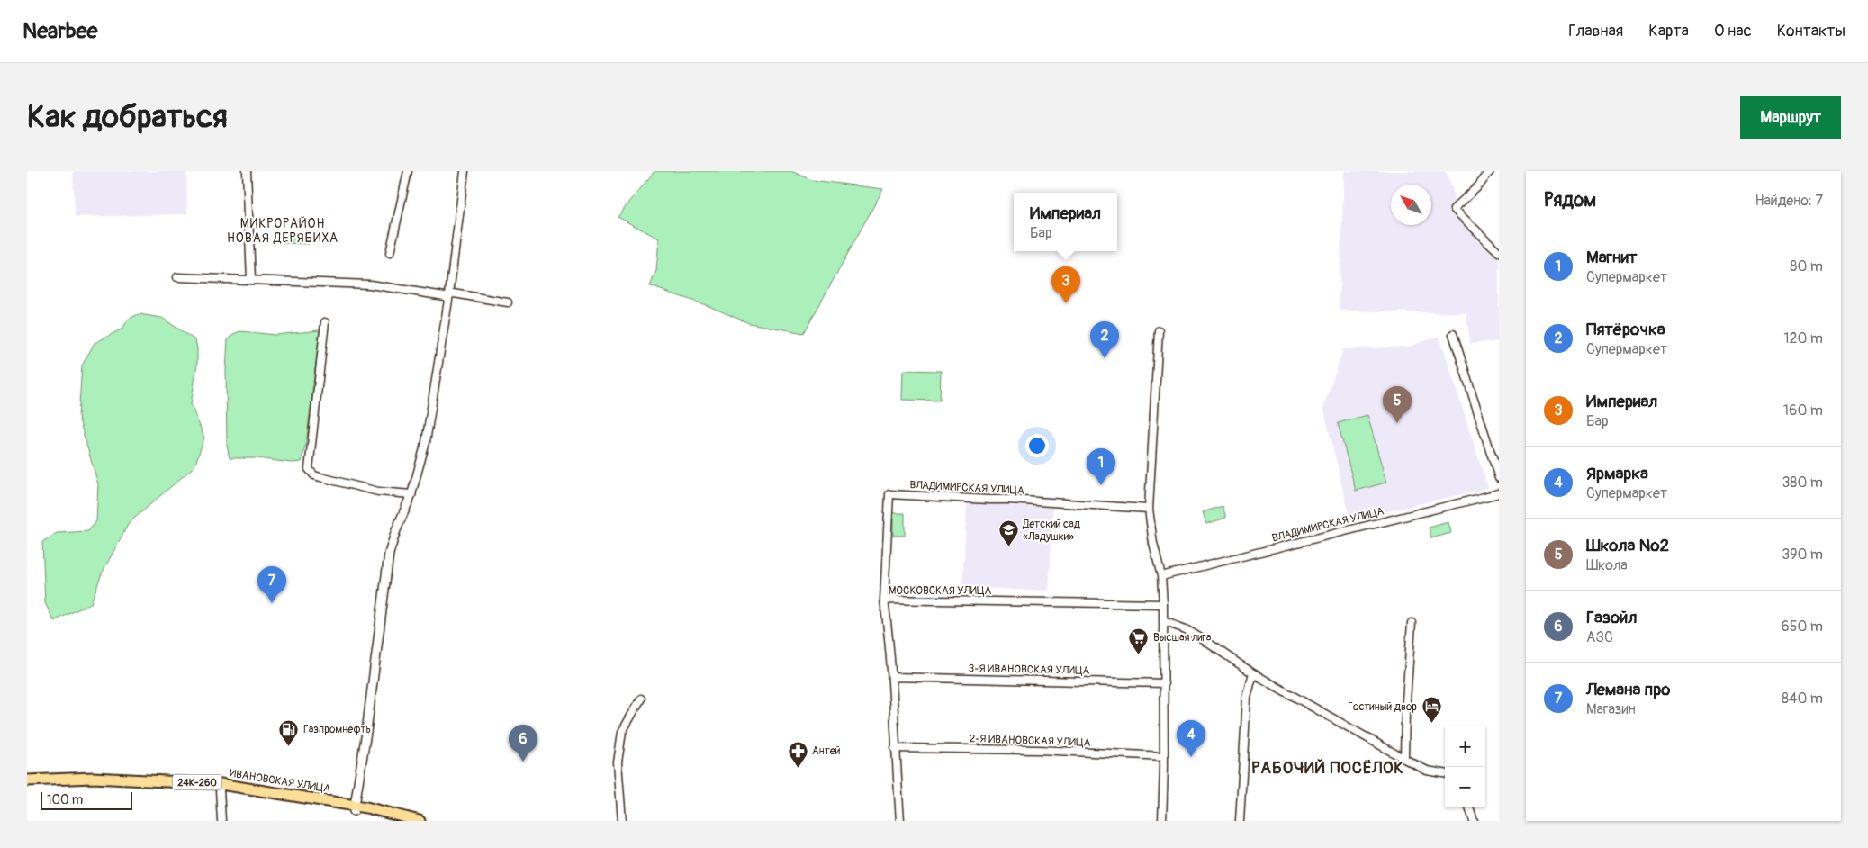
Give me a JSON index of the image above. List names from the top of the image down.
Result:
{
  "streets": {
    "main road": ["ИВАНОВСКАЯ УЛИЦА", "24К-260"],
    "street": [
      "ВЛАДИМИРСКАЯ УЛИЦА",
      "МОСКОВСКАЯ УЛИЦА",
      "3-Я ИВАНОВСКАЯ УЛИЦА",
      "2-Я ИВАНОВСКАЯ УЛИЦА"
    ]
  },
  "crossings": [
    ["ВЛАДИМИРСКАЯ УЛИЦА", "МОСКОВСКАЯ УЛИЦА"],
    ["МОСКОВСКАЯ УЛИЦА", "3-Я ИВАНОВСКАЯ УЛИЦА"],
    ["МОСКОВСКАЯ УЛИЦА", "2-Я ИВАНОВСКАЯ УЛИЦА"],
    ["ИВАНОВСКАЯ УЛИЦА", "24К-260"]
  ],
  "districts": ["МИКРОРАЙОН НОВАЯ ДЕРЯБИХА", "РАБОЧИЙ ПОСЁЛОК"],
  "places": {
    "school or university": ["Детский сад «Ладушки»"],
    "supermarket": ["Высшая лига"],
    "hotel": ["Гостиный двор"],
    "fuel station": ["Газпромнефть"],
    "pharmacy": ["Антей"]
  },
  "scale_bar": "100 m",
  "north": "top left",
  "page": {
    "header": "Nearbee",
    "nav": [
      "Главная",
      "Карта",
      "О нас",
      "Контакты"
    ],
    "buttons": "Маршрут",
    "title": "Как добраться",
    "heading": ["Рядом", "Найдено: 7"],
    "popup": ["Империал", "Бар"],
    "list": [
      {
        "mark": "1",
        "name": "Магнит",
        "note": "Супермаркет",
        "value": "80 m"
      },
      {
        "mark": "2",
        "name": "Пятёрочка",
        "note": "Супермаркет",
        "value": "120 m"
      },
      {
        "mark": "3",
        "name": "Империал",
        "note": "Бар",
        "value": "160 m"
      },
      {
        "mark": "4",
        "name": "Ярмарка",
        "note": "Супермаркет",
        "value": "380 m"
      },
      {
        "mark": "5",
        "name": "Школа №2",
        "note": "Школа",
        "value": "390 m"
      },
      {
        "mark": "6",
        "name": "Газойл",
        "note": "АЗС",
        "value": "650 m"
      },
      {
        "mark": "7",
        "name": "Лемана про",
        "note": "Магазин",
        "value": "840 m"
      }
    ],
    "pins": [
      "3",
      "2",
      "5",
      "1",
      "7",
      "4",
      "6"
    ],
    "map_buttons": ["+", "−"],
    "scale": "100 m"
  }
}
